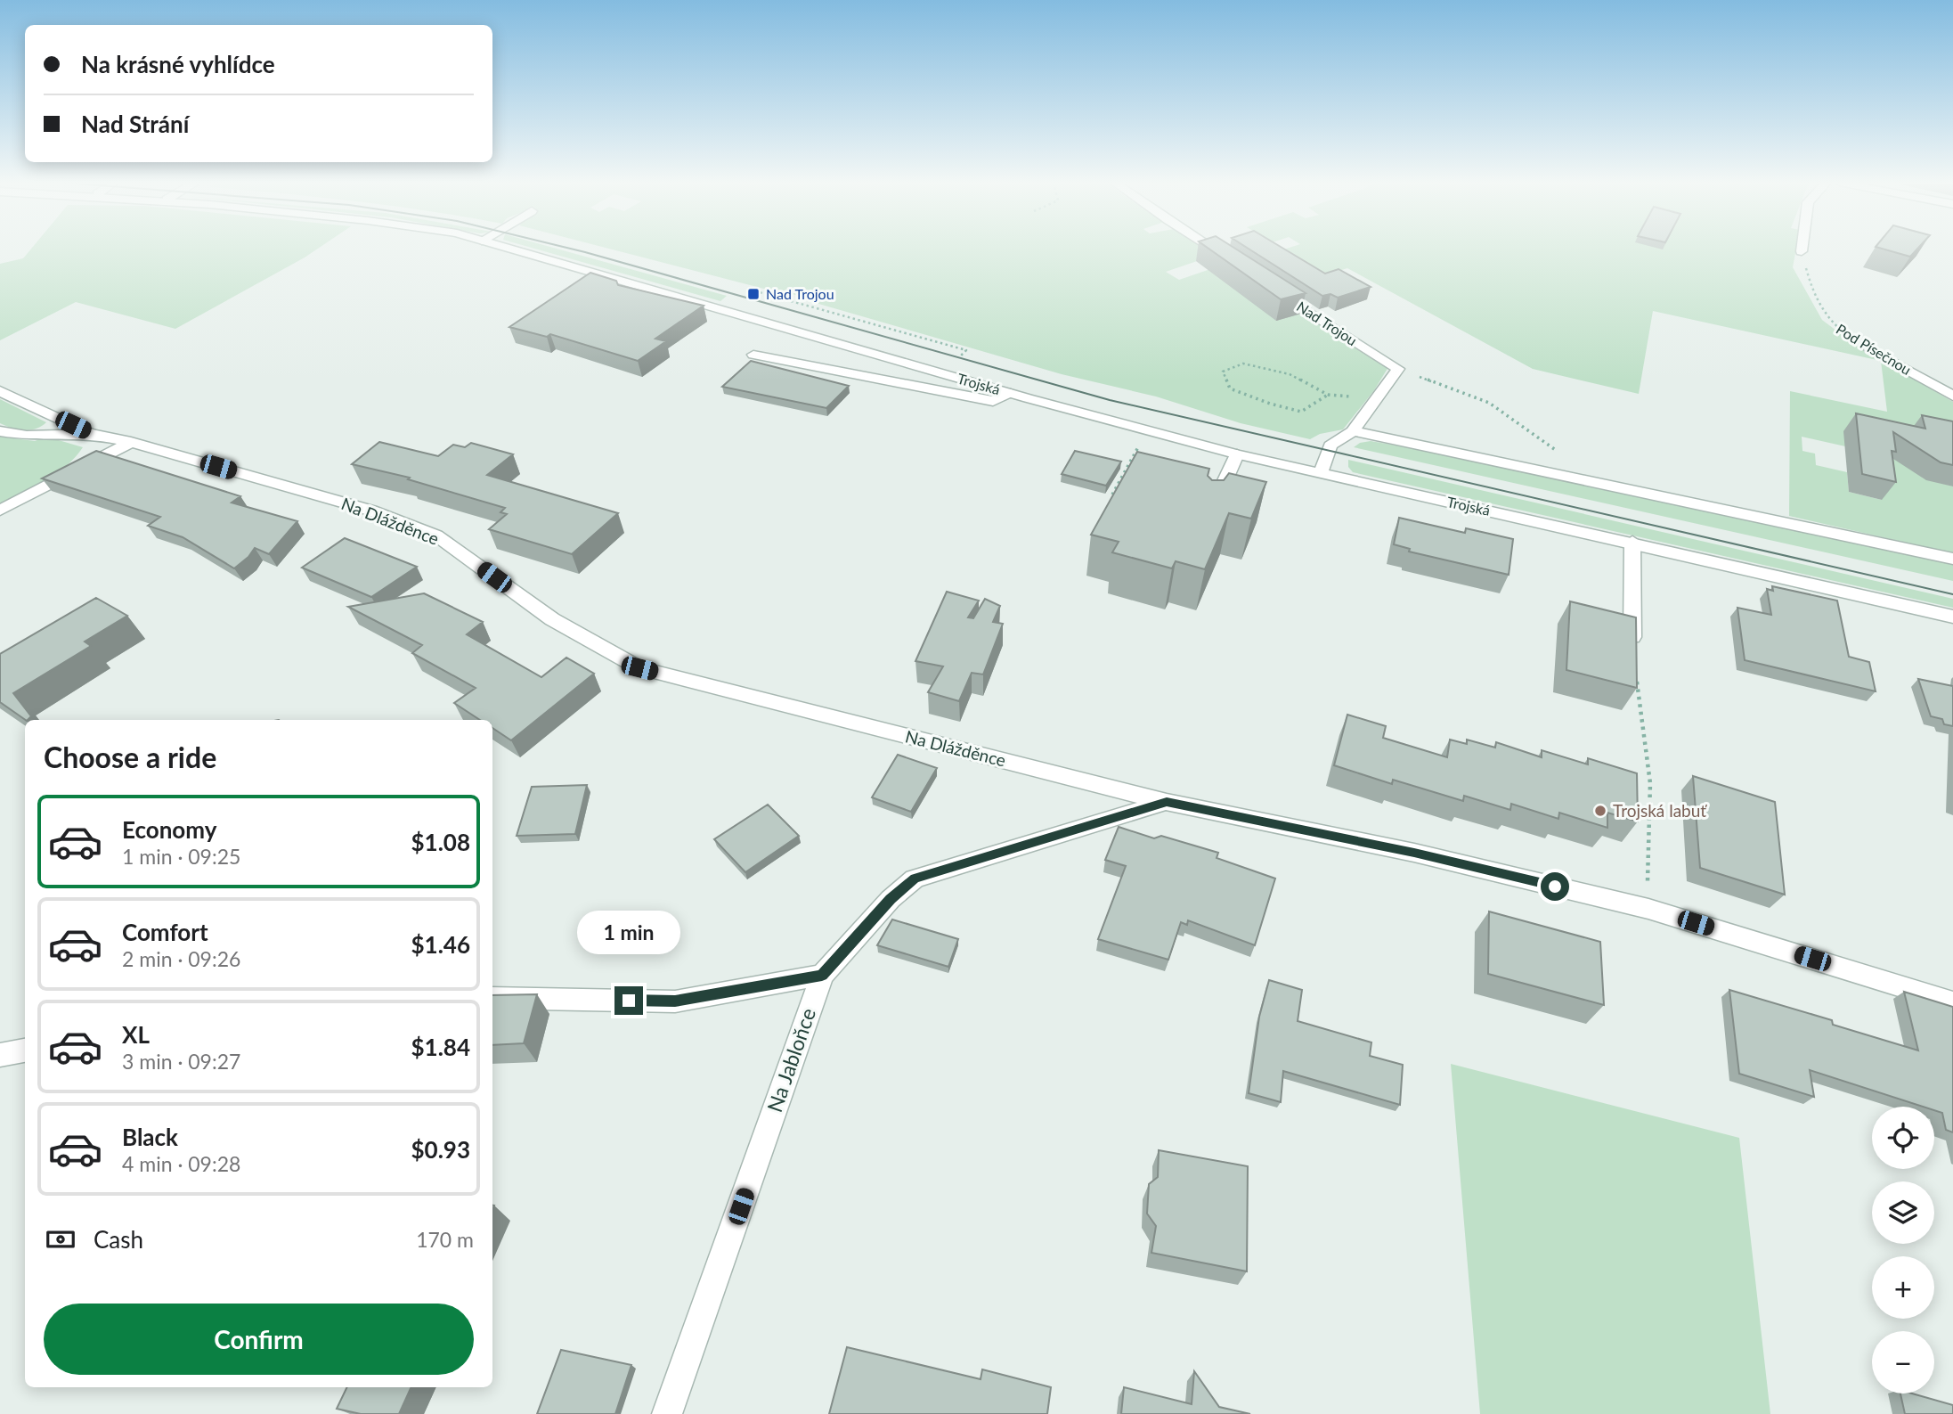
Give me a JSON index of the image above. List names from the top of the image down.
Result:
{
  "streets": {
    "street": [
      "Nad Trojou",
      "Pod Písečnou",
      "Trojská",
      "Na Dlážděnce",
      "Na Jabloňce"
    ]
  },
  "crossings": [
    ["Na Dlážděnce", "Na Jabloňce"]
  ],
  "places": {
    "transit": ["Nad Trojou"],
    "other": ["Trojská labuť"]
  },
  "page": {
    "banner": ["Na krásné vyhlídce", "Nad Strání"],
    "heading": "Choose a ride",
    "list": [
      {
        "name": "Economy",
        "note": "1 min · 09:25",
        "value": "$1.08"
      },
      {
        "name": "Comfort",
        "note": "2 min · 09:26",
        "value": "$1.46"
      },
      {
        "name": "XL",
        "note": "3 min · 09:27",
        "value": "$1.84"
      },
      {
        "name": "Black",
        "note": "4 min · 09:28",
        "value": "$0.93"
      }
    ],
    "bubble": "1 min",
    "map_buttons": ["+", "−"],
    "pay": ["Cash", "170 m"],
    "buttons": "Confirm"
  }
}
